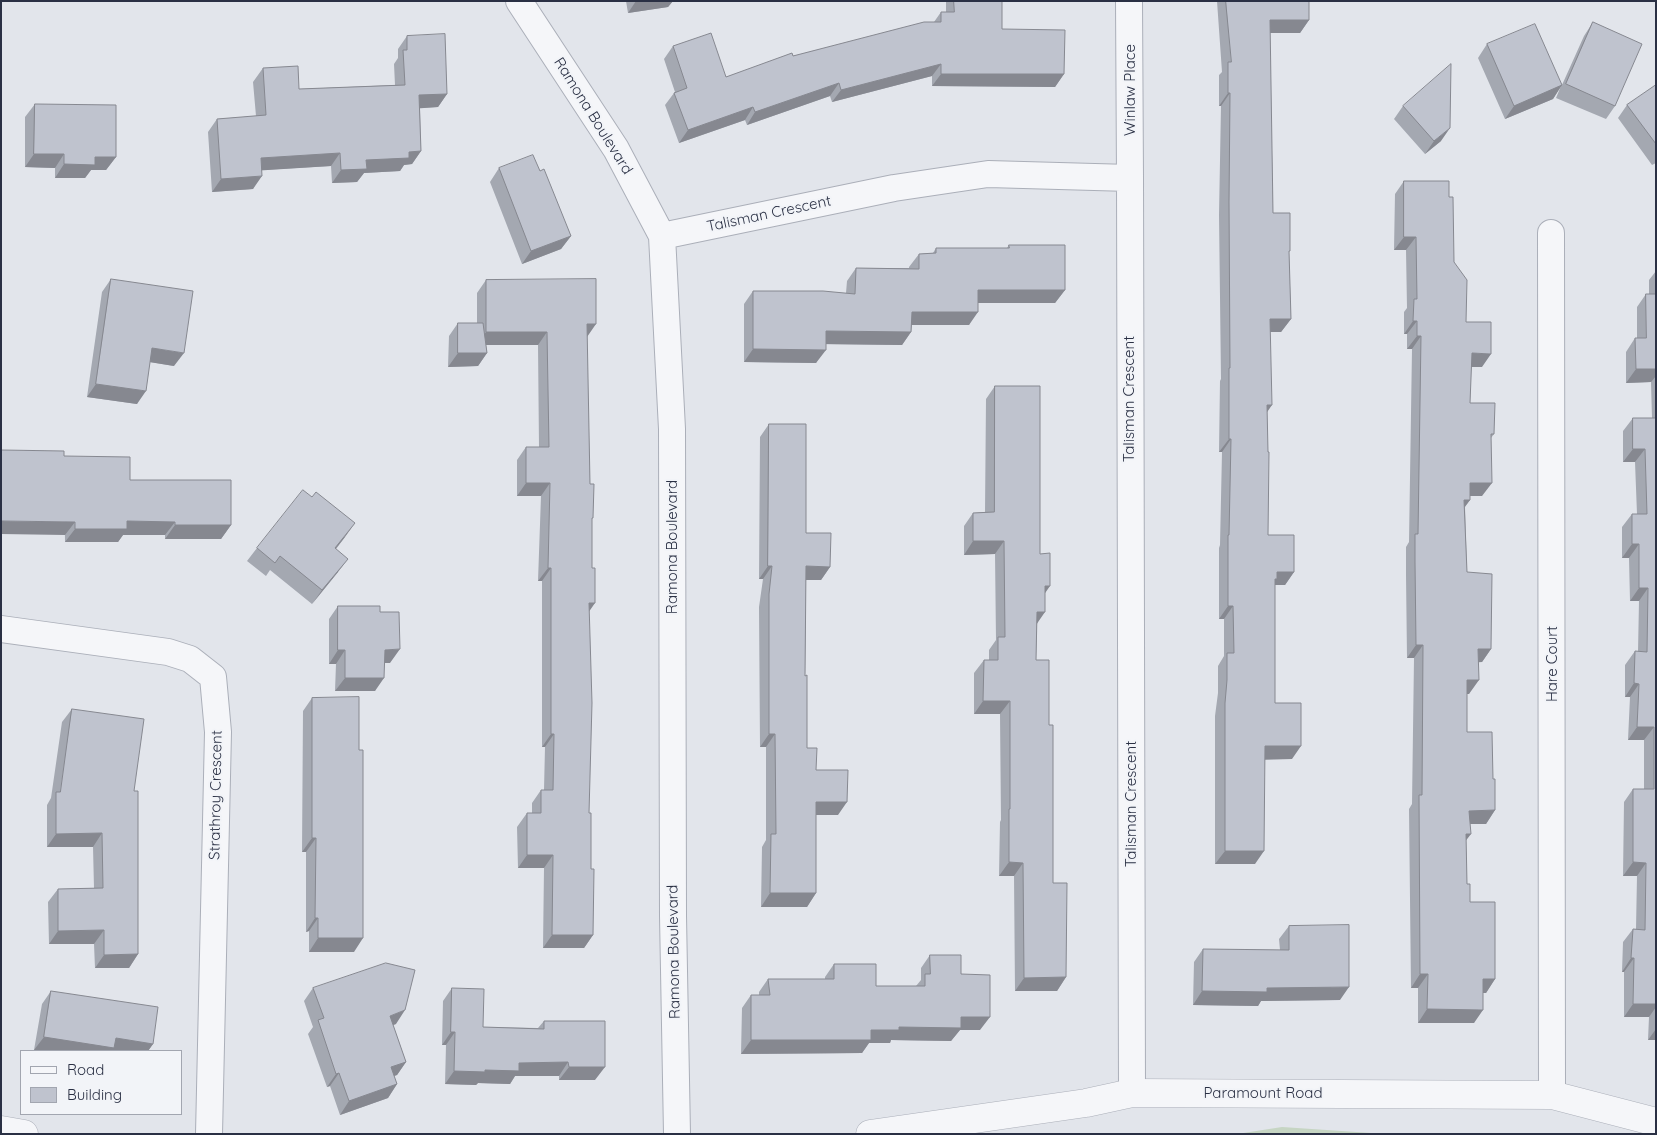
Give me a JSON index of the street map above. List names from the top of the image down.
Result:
{
  "streets": {
    "street": [
      "Winlaw Place",
      "Ramona Boulevard",
      "Talisman Crescent",
      "Hare Court",
      "Strathroy Crescent",
      "Paramount Road"
    ]
  },
  "crossings": [
    ["Winlaw Place", "Talisman Crescent"],
    ["Ramona Boulevard", "Talisman Crescent"],
    ["Talisman Crescent", "Paramount Road"],
    ["Hare Court", "Paramount Road"]
  ],
  "legend": ["Road", "Building"]
}
